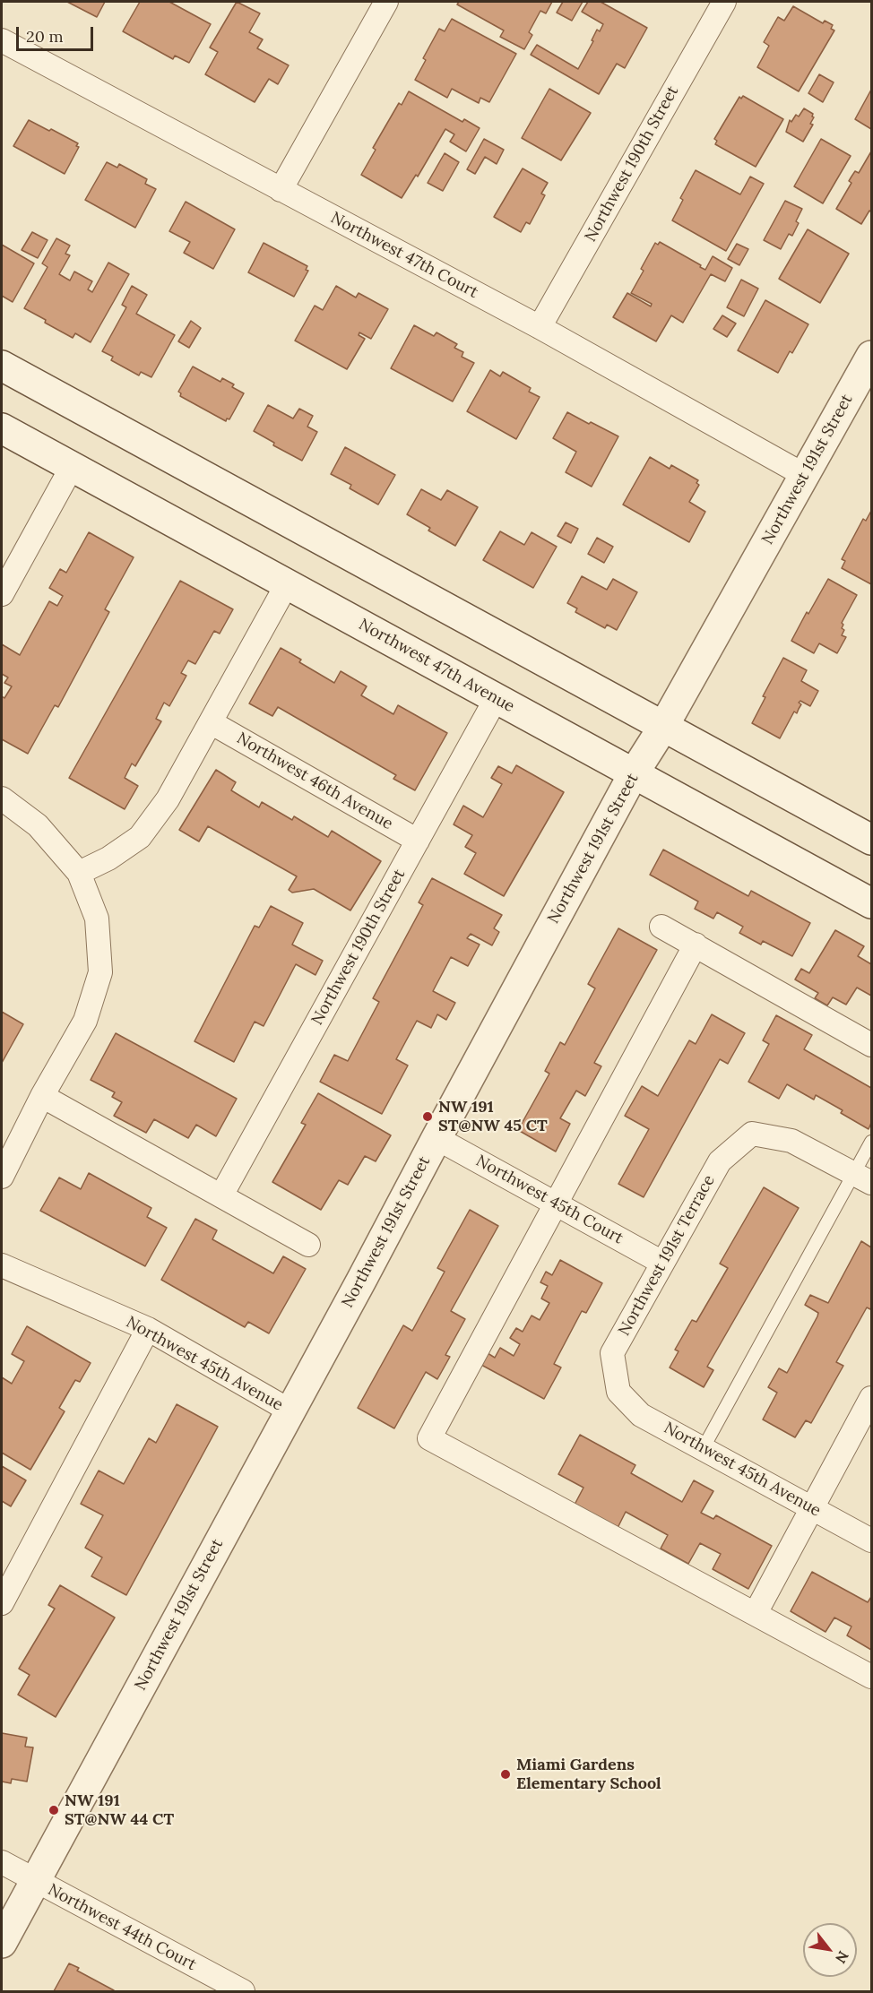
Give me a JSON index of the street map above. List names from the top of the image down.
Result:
{
  "streets": {
    "main road": ["Northwest 191st Street", "Northwest 47th Avenue"],
    "street": [
      "Northwest 190th Street",
      "Northwest 47th Court",
      "Northwest 46th Avenue",
      "Northwest 45th Court",
      "Northwest 191st Terrace",
      "Northwest 45th Avenue",
      "Northwest 44th Court"
    ]
  },
  "crossings": [
    ["Northwest 190th Street", "Northwest 47th Court"],
    ["Northwest 190th Street", "Northwest 47th Avenue"],
    ["Northwest 190th Street", "Northwest 46th Avenue"],
    ["Northwest 47th Court", "Northwest 191st Street"],
    ["Northwest 191st Street", "Northwest 47th Avenue"],
    ["Northwest 191st Street", "Northwest 45th Court"],
    ["Northwest 191st Street", "Northwest 45th Avenue"],
    ["Northwest 191st Street", "Northwest 44th Court"],
    ["Northwest 45th Court", "Northwest 191st Terrace"],
    ["Northwest 191st Terrace", "Northwest 45th Avenue"]
  ],
  "places": ["NW 191 ST@NW 45 CT", "Miami Gardens Elementary School", "NW 191 ST@NW 44 CT"],
  "scale_bar": "20 m",
  "north": "bottom right"
}
